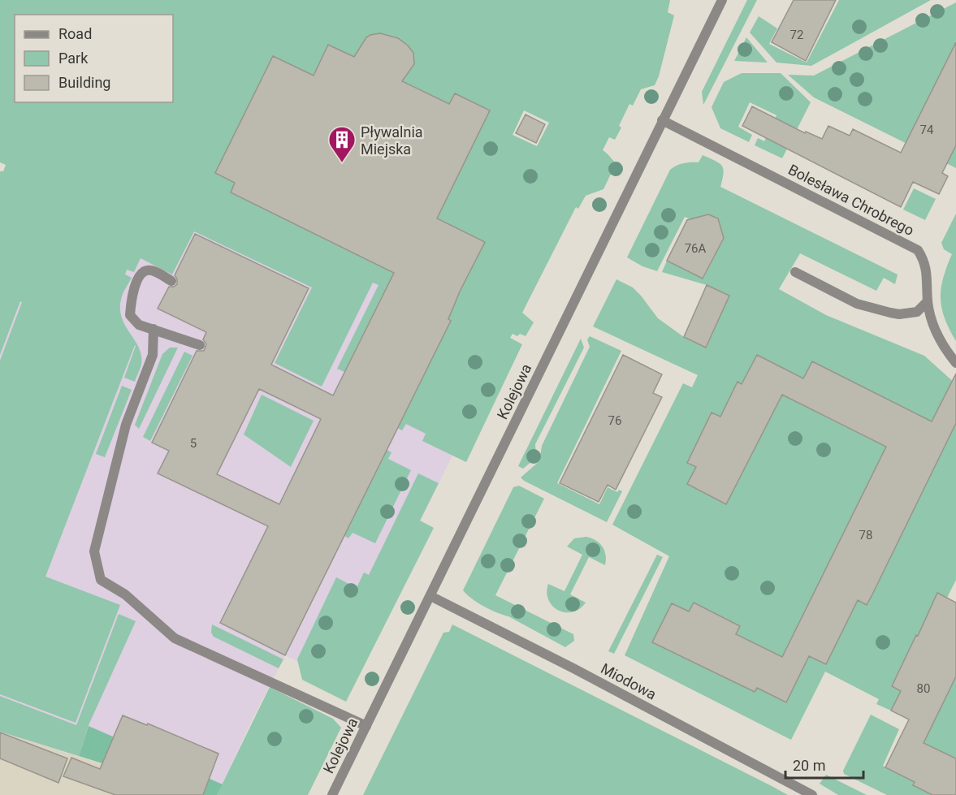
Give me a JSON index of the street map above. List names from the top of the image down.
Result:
{
  "streets": {
    "street": ["Bolesława Chrobrego", "Kolejowa", "Miodowa"]
  },
  "crossings": [
    ["Bolesława Chrobrego", "Kolejowa"],
    ["Kolejowa", "Miodowa"]
  ],
  "places": {
    "building": ["Pływalnia Miejska"]
  },
  "house_numbers": [
    "72",
    "74",
    "76A",
    "76",
    "5",
    "78",
    "80"
  ],
  "legend": ["Road", "Park", "Building"],
  "scale_bar": "20 m"
}
